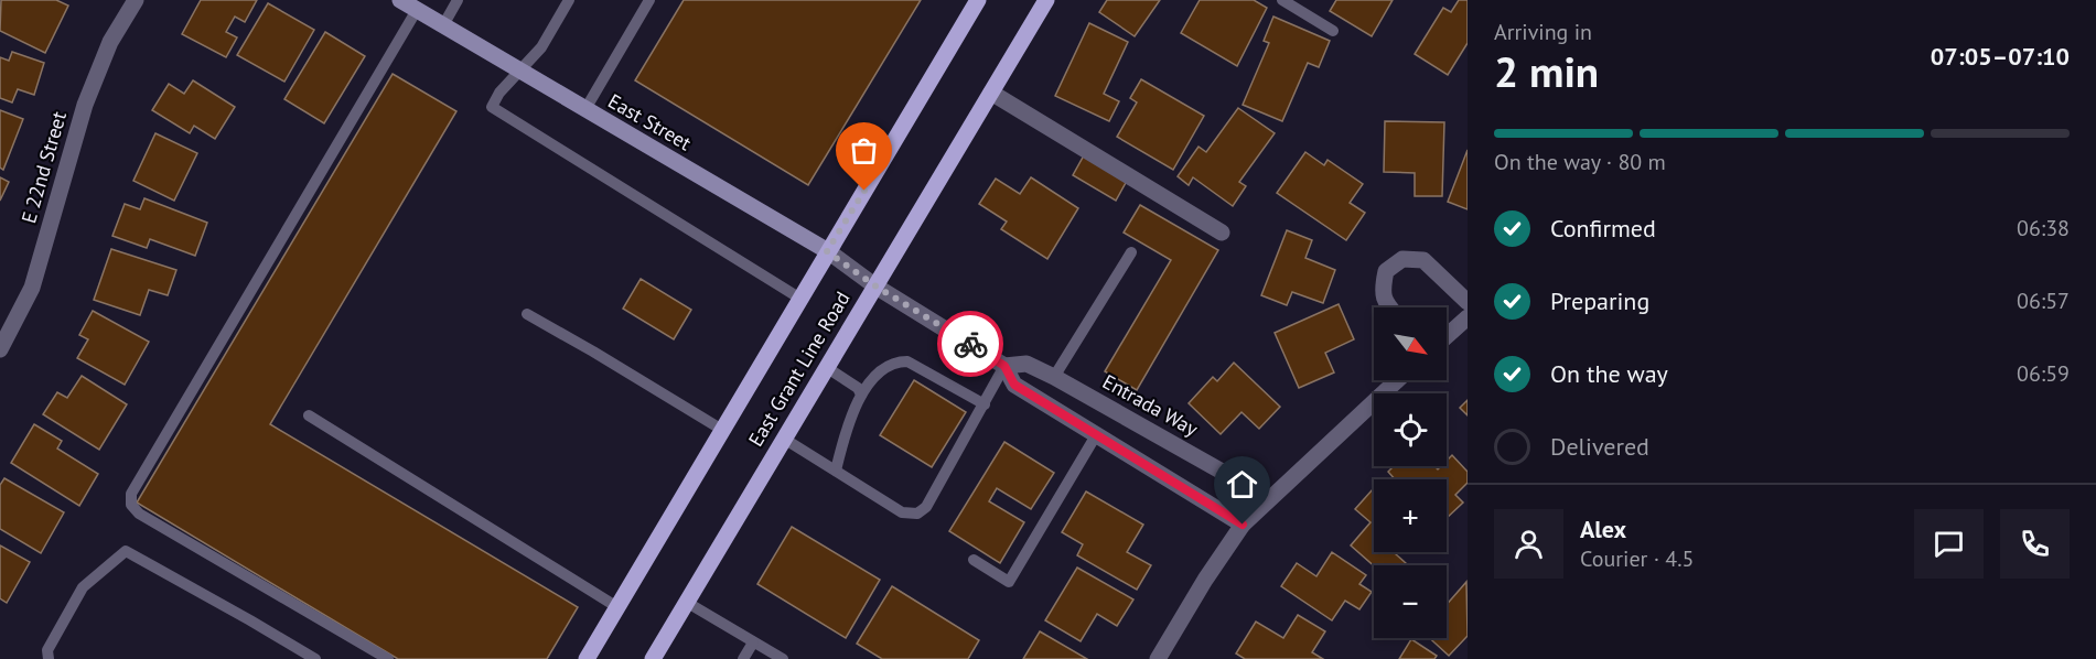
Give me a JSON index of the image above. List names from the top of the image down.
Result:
{
  "streets": {
    "main road": ["East Grant Line Road"],
    "street": ["East Street", "E 22nd Street", "Entrada Way"]
  },
  "crossings": [
    ["East Street", "East Grant Line Road"],
    ["East Street", "Entrada Way"],
    ["East Grant Line Road", "Entrada Way"]
  ],
  "north": "bottom right",
  "page": {
    "heading": ["2 min", "Arriving in", "07:05–07:10"],
    "panel": ["Alex", "Courier · 4.5"],
    "bar": "On the way · 80 m",
    "list": [
      ["Confirmed", "06:38"],
      ["Preparing", "06:57"],
      ["On the way", "06:59"],
      "Delivered"
    ],
    "map_buttons": ["+", "−"]
  }
}
